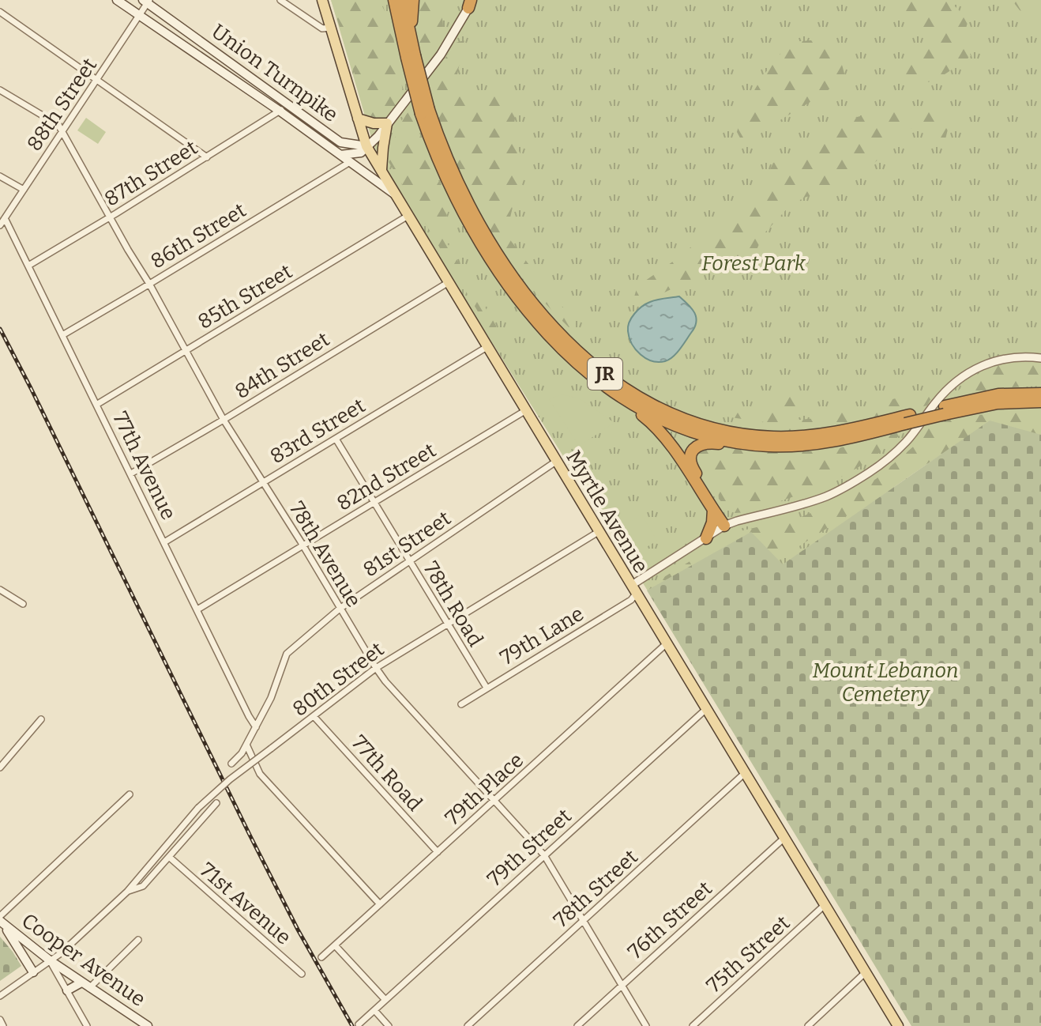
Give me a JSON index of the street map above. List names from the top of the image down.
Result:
{
  "streets": {
    "highway": ["JR"],
    "main road": ["Union Turnpike", "Myrtle Avenue", "Cooper Avenue"],
    "street": [
      "88th Street",
      "87th Street",
      "86th Street",
      "85th Street",
      "84th Street",
      "83rd Street",
      "77th Avenue",
      "82nd Street",
      "81st Street",
      "78th Avenue",
      "78th Road",
      "79th Lane",
      "80th Street",
      "77th Road",
      "79th Place",
      "79th Street",
      "78th Street",
      "71st Avenue",
      "76th Street",
      "75th Street"
    ]
  },
  "crossings": [
    ["Union Turnpike", "88th Street"],
    ["Union Turnpike", "87th Street"],
    ["Union Turnpike", "86th Street"],
    ["Union Turnpike", "Myrtle Avenue"],
    ["88th Street", "77th Avenue"],
    ["88th Street", "78th Avenue"],
    ["87th Street", "77th Avenue"],
    ["87th Street", "78th Avenue"],
    ["86th Street", "77th Avenue"],
    ["86th Street", "78th Avenue"],
    ["85th Street", "77th Avenue"],
    ["85th Street", "Myrtle Avenue"],
    ["85th Street", "78th Avenue"],
    ["84th Street", "77th Avenue"],
    ["84th Street", "Myrtle Avenue"],
    ["84th Street", "78th Avenue"],
    ["83rd Street", "77th Avenue"],
    ["83rd Street", "Myrtle Avenue"],
    ["83rd Street", "78th Avenue"],
    ["83rd Street", "78th Road"],
    ["77th Avenue", "82nd Street"],
    ["77th Avenue", "81st Street"],
    ["82nd Street", "Myrtle Avenue"],
    ["82nd Street", "78th Avenue"],
    ["82nd Street", "78th Road"],
    ["Myrtle Avenue", "81st Street"],
    ["Myrtle Avenue", "79th Lane"],
    ["Myrtle Avenue", "80th Street"],
    ["Myrtle Avenue", "79th Place"],
    ["Myrtle Avenue", "79th Street"],
    ["Myrtle Avenue", "78th Street"],
    ["Myrtle Avenue", "76th Street"],
    ["Myrtle Avenue", "75th Street"],
    ["81st Street", "78th Avenue"],
    ["81st Street", "78th Road"],
    ["78th Avenue", "80th Street"],
    ["78th Avenue", "79th Place"],
    ["78th Avenue", "79th Street"],
    ["78th Avenue", "78th Street"],
    ["78th Avenue", "76th Street"],
    ["78th Road", "79th Lane"],
    ["78th Road", "80th Street"],
    ["80th Street", "77th Road"],
    ["80th Street", "71st Avenue"],
    ["80th Street", "Cooper Avenue"],
    ["77th Road", "79th Place"]
  ],
  "parks": ["Forest Park", "Mount Lebanon Cemetery"]
}
